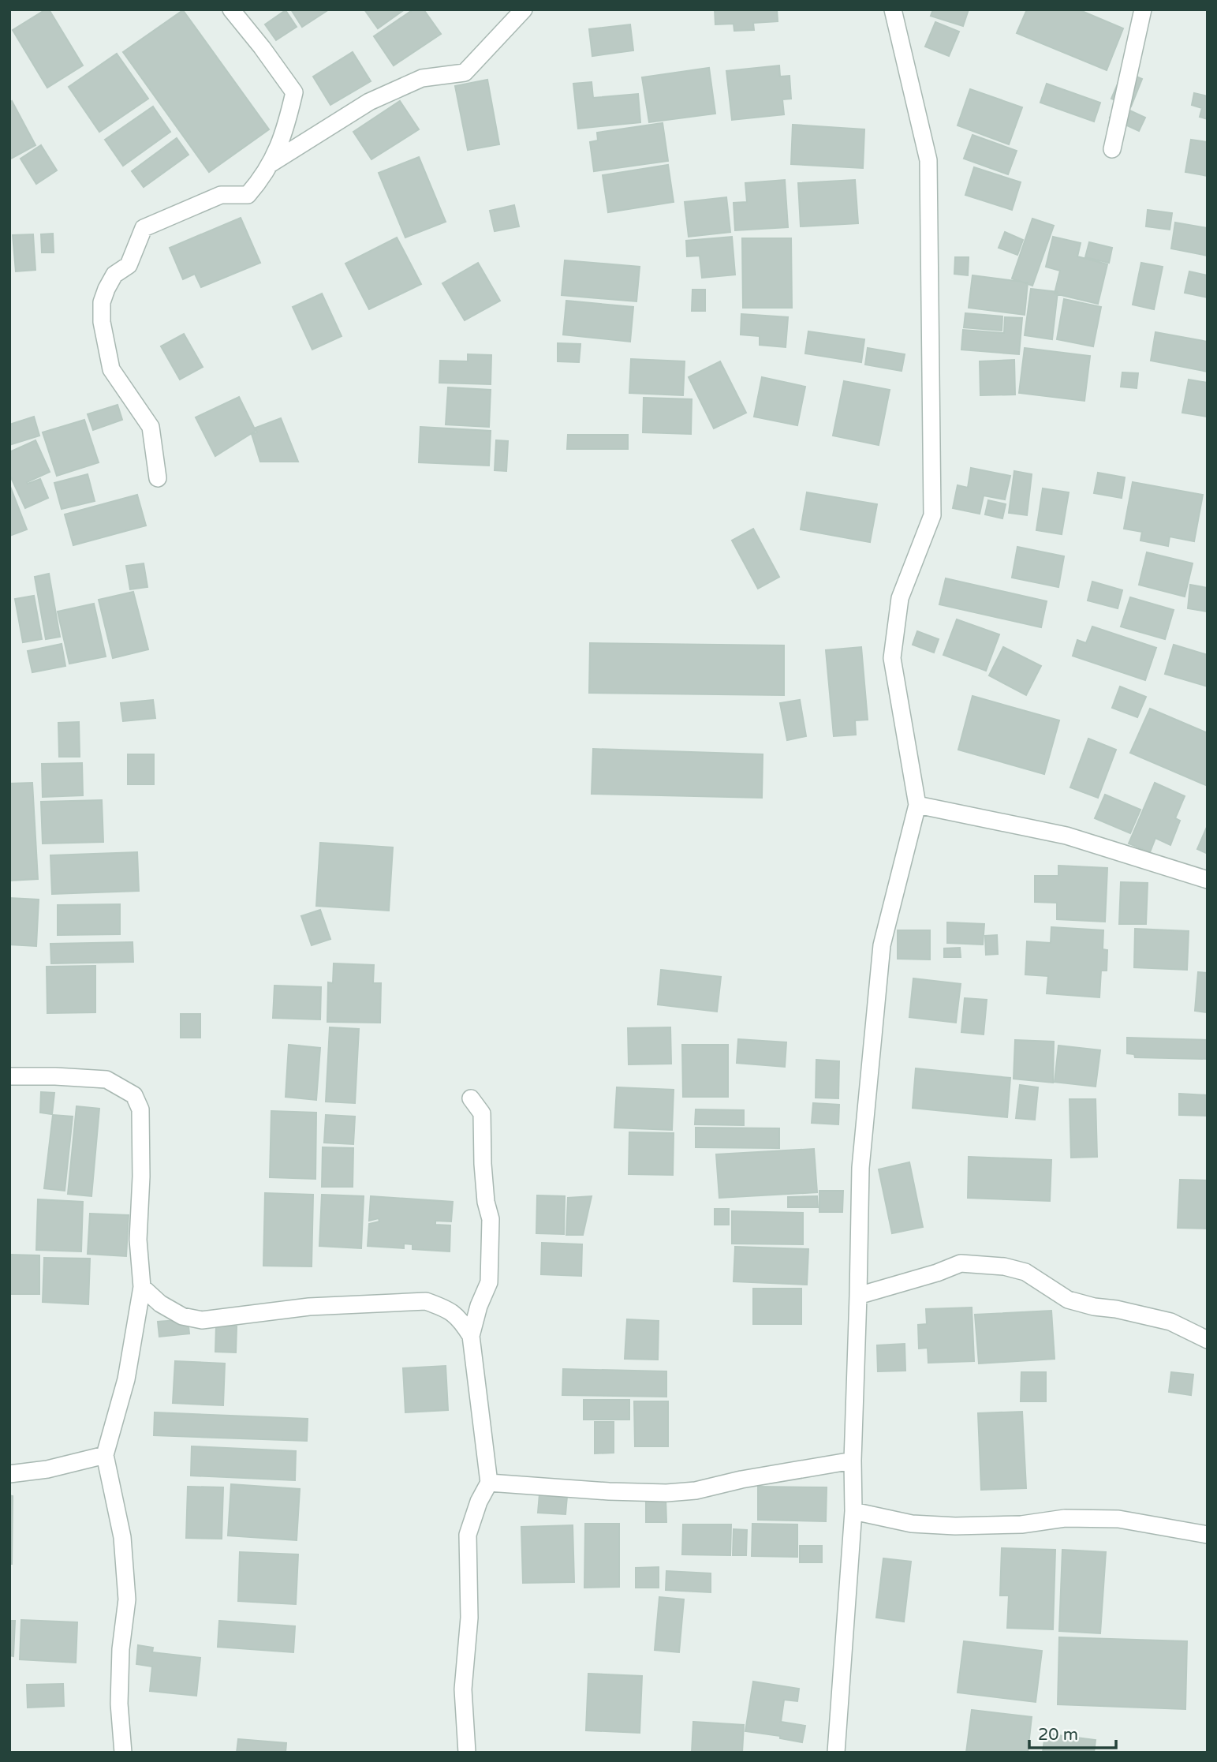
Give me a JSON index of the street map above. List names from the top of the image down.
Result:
{
  "scale_bar": "20 m"
}
